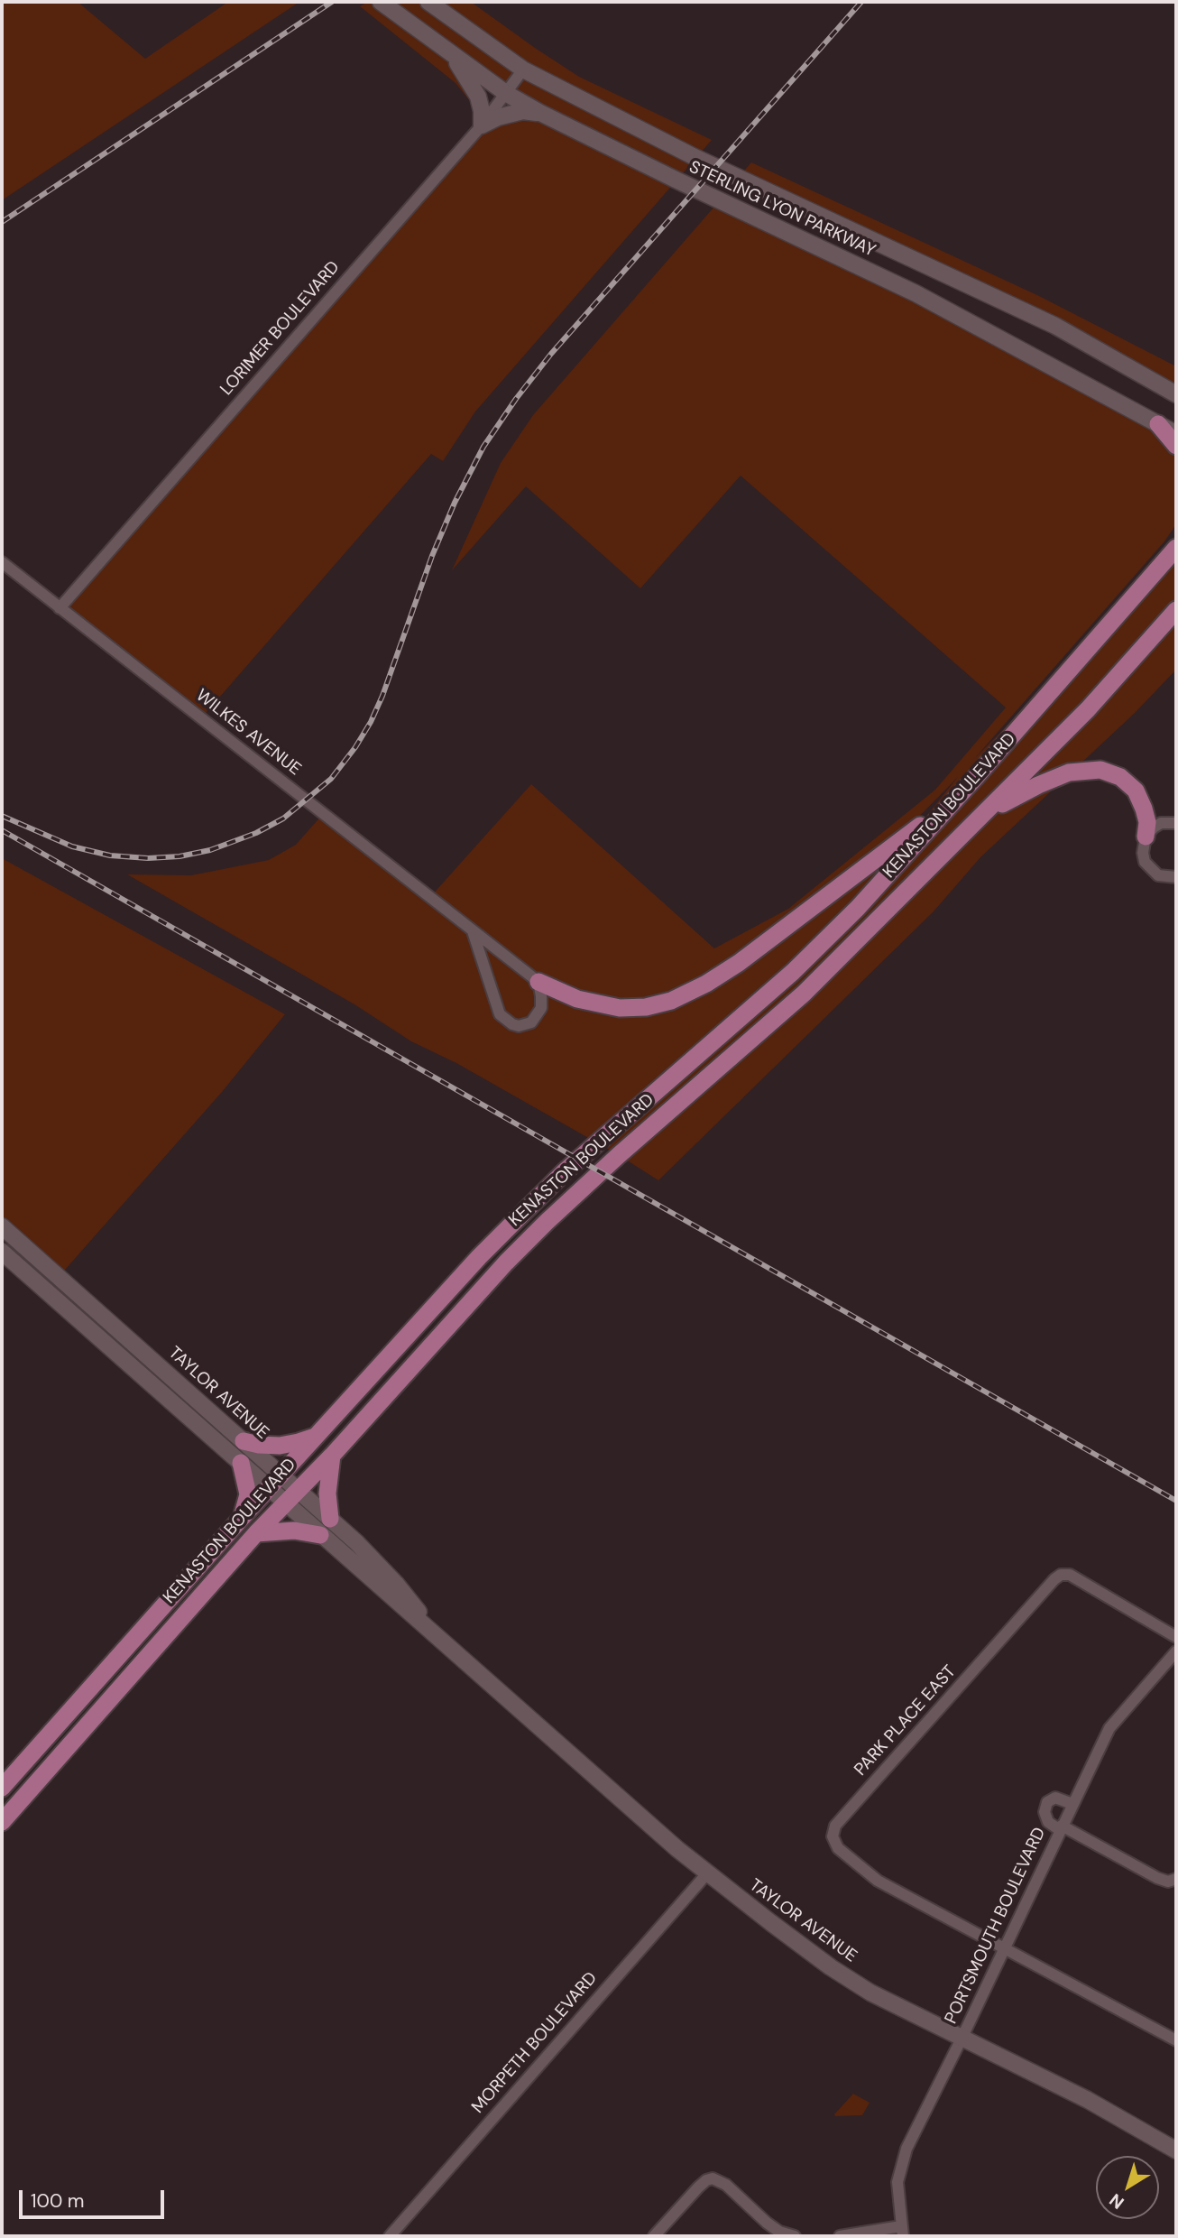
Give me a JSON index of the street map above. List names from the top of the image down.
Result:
{
  "streets": {
    "main road": ["STERLING LYON PARKWAY", "KENASTON BOULEVARD", "TAYLOR AVENUE"],
    "street": [
      "LORIMER BOULEVARD",
      "WILKES AVENUE",
      "PARK PLACE EAST",
      "PORTSMOUTH BOULEVARD",
      "MORPETH BOULEVARD"
    ]
  },
  "crossings": [
    ["STERLING LYON PARKWAY", "LORIMER BOULEVARD"],
    ["LORIMER BOULEVARD", "WILKES AVENUE"],
    ["KENASTON BOULEVARD", "TAYLOR AVENUE"],
    ["TAYLOR AVENUE", "PORTSMOUTH BOULEVARD"],
    ["TAYLOR AVENUE", "MORPETH BOULEVARD"],
    ["PARK PLACE EAST", "PORTSMOUTH BOULEVARD"]
  ],
  "scale_bar": "100 m",
  "north": "bottom left"
}
